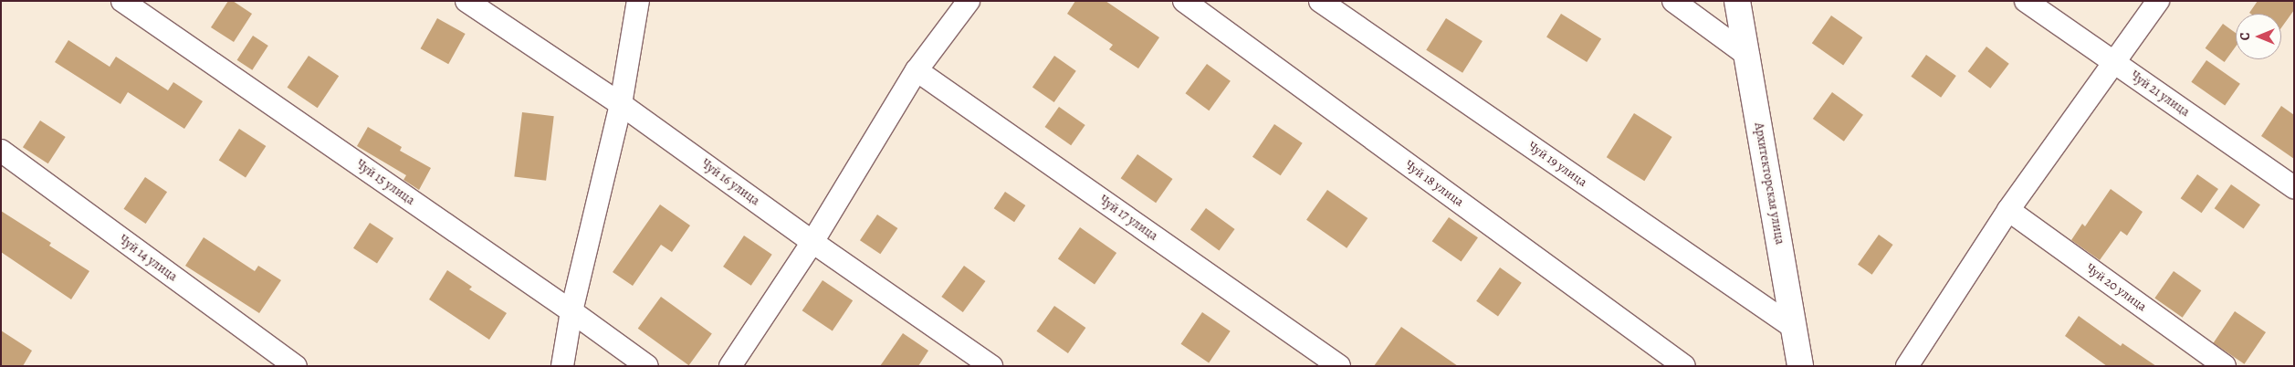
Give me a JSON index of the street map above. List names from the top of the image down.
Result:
{
  "streets": {
    "street": [
      "Чуй 21 улица",
      "Чуй 19 улица",
      "Чуй 15 улица",
      "Чуй 16 улица",
      "Чуй 18 улица",
      "Архитекторская улица",
      "Чуй 17 улица",
      "Чуй 14 улица",
      "Чуй 20 улица"
    ]
  },
  "crossings": [
    ["Чуй 19 улица", "Архитекторская улица"]
  ],
  "north": "left"
}
